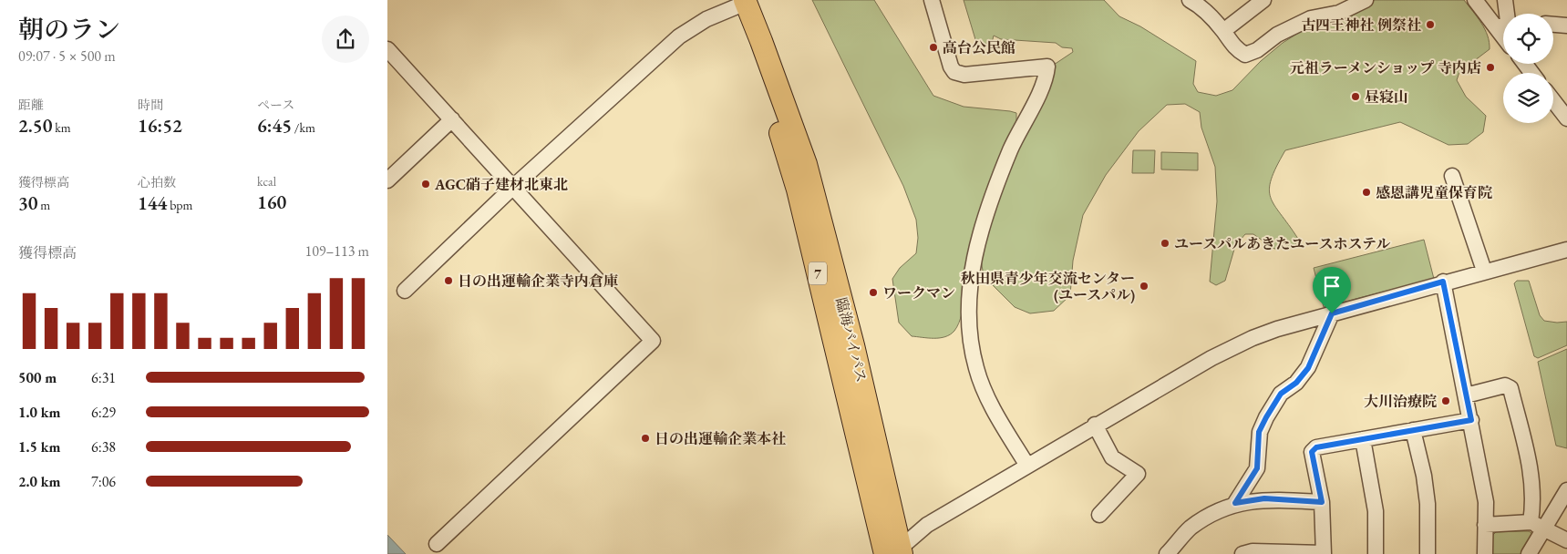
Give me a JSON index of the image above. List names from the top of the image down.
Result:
{
  "streets": {
    "highway": ["7", "臨海バイパス"]
  },
  "places": [
    "古四王神社 例祭社",
    "高台公民館",
    "元祖ラーメンショップ 寺内店",
    "昼寝山",
    "AGC硝子建材北東北",
    "感恩講児童保育院",
    "ユースパルあきたユースホステル",
    "日の出運輸企業寺内倉庫",
    "秋田県青少年交流センター (ユースパル)",
    "ワークマン",
    "大川治療院",
    "日の出運輸企業本社"
  ],
  "page": {
    "heading": ["朝のラン", "09:07 · 5 × 500 m"],
    "stats": [
      ["距離", "2.50 km"],
      ["時間", "16:52"],
      ["ペース", "6:45 /km"],
      ["獲得標高", "30 m"],
      ["心拍数", "144 bpm"],
      ["kcal", "160"]
    ],
    "chart": ["獲得標高", "109–113 m"],
    "list": [
      {
        "name": "500 m",
        "note": "6:31"
      },
      {
        "name": "1.0 km",
        "note": "6:29"
      },
      {
        "name": "1.5 km",
        "note": "6:38"
      },
      {
        "name": "2.0 km",
        "note": "7:06"
      }
    ]
  }
}
